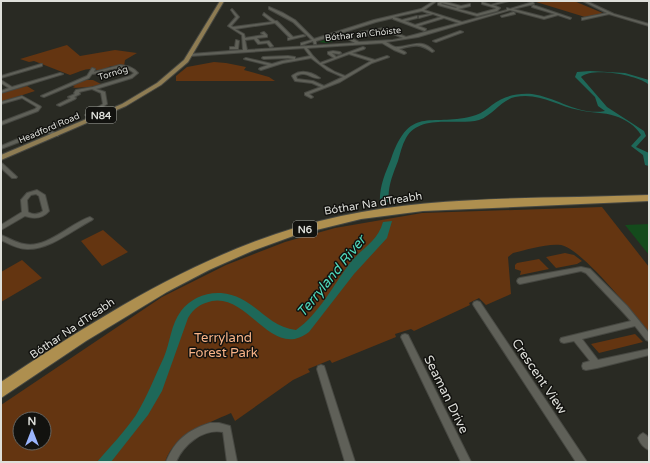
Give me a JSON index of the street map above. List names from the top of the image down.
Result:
{
  "streets": {
    "highway": ["Bóthar Na dTreabh", "N6"],
    "main road": ["N84", "Headford Road"],
    "street": [
      "Bóthar an Chóiste",
      "Tornóg",
      "Crescent View",
      "Seaman Drive"
    ]
  },
  "crossings": [
    ["Bóthar an Chóiste", "Headford Road"],
    ["Tornóg", "Headford Road"]
  ],
  "water": ["Terryland River"],
  "parks": ["Terryland Forest Park"],
  "north": "top"
}
